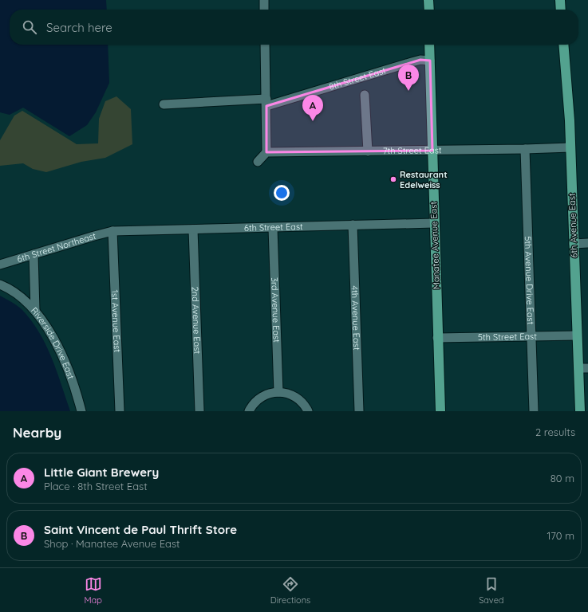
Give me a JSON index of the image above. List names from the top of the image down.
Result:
{
  "streets": {
    "main road": ["6th Avenue East", "Manatee Avenue East"],
    "street": [
      "8th Street East",
      "7th Street East",
      "6th Street East",
      "6th Street Northeast",
      "5th Avenue Drive East",
      "3rd Avenue East",
      "4th Avenue East",
      "2nd Avenue East",
      "1st Avenue East",
      "5th Street East",
      "Riverside Drive East"
    ]
  },
  "crossings": [
    ["8th Street East", "Manatee Avenue East"],
    ["7th Street East", "6th Avenue East"],
    ["7th Street East", "Manatee Avenue East"],
    ["7th Street East", "5th Avenue Drive East"],
    ["6th Avenue East", "5th Street East"],
    ["6th Street East", "Manatee Avenue East"],
    ["6th Street East", "6th Street Northeast"],
    ["6th Street East", "3rd Avenue East"],
    ["6th Street East", "4th Avenue East"],
    ["6th Street East", "2nd Avenue East"],
    ["6th Street East", "1st Avenue East"],
    ["Manatee Avenue East", "5th Street East"],
    ["6th Street Northeast", "1st Avenue East"],
    ["6th Street Northeast", "Riverside Drive East"],
    ["5th Avenue Drive East", "5th Street East"]
  ],
  "places": ["Restaurant Edelweiss"],
  "page": {
    "search": "Search here",
    "pins": ["B", "A"],
    "heading": ["Nearby", "2 results"],
    "list": [
      {
        "mark": "A",
        "name": "Little Giant Brewery",
        "note": "Place · 8th Street East",
        "value": "80 m"
      },
      {
        "mark": "B",
        "name": "Saint Vincent de Paul Thrift Store",
        "note": "Shop · Manatee Avenue East",
        "value": "170 m"
      }
    ],
    "nav": ["Map", "Directions", "Saved"]
  }
}
